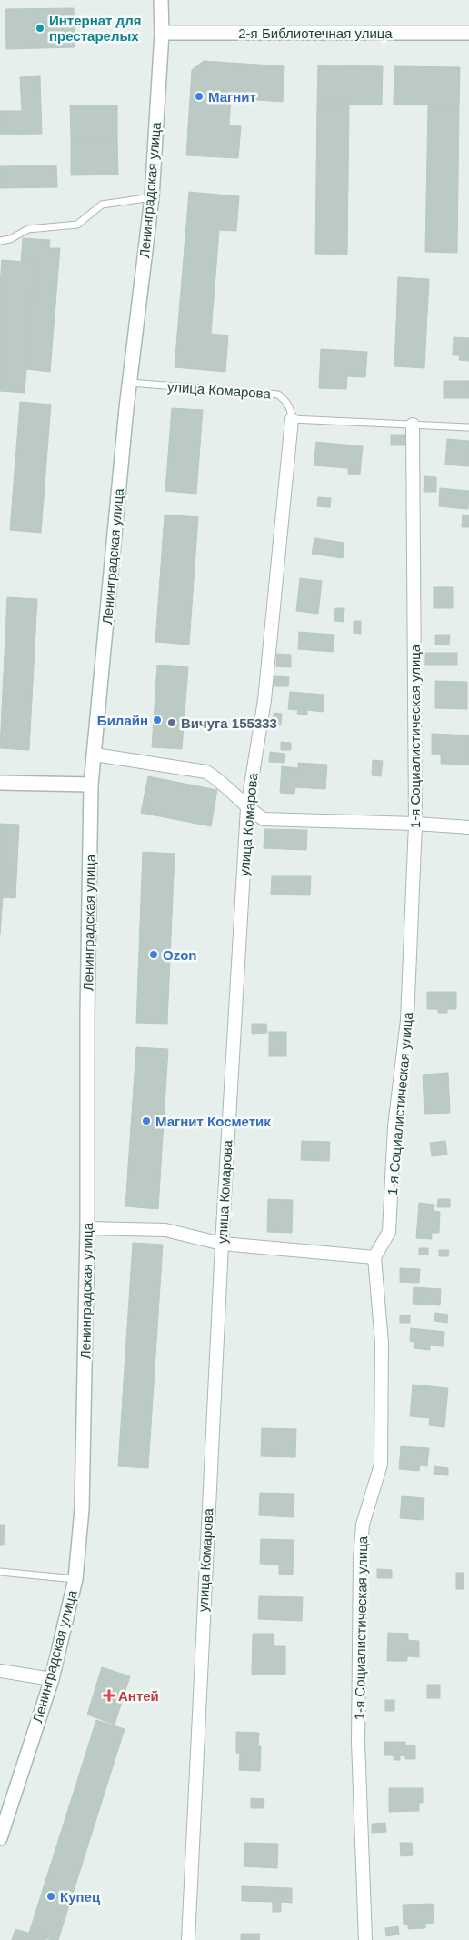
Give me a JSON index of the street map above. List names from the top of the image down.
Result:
{
  "streets": {
    "main road": ["2-я Библиотечная улица", "Ленинградская улица"],
    "street": ["улица Комарова", "1-я Социалистическая улица"]
  },
  "crossings": [
    ["2-я Библиотечная улица", "Ленинградская улица"],
    ["Ленинградская улица", "улица Комарова"]
  ],
  "places": {
    "other": [
      "Интернат для престарелых",
      "Магнит",
      "Билайн",
      "Вичуга 155333",
      "Ozon",
      "Магнит Косметик",
      "Купец"
    ],
    "health": ["Антей"]
  }
}
